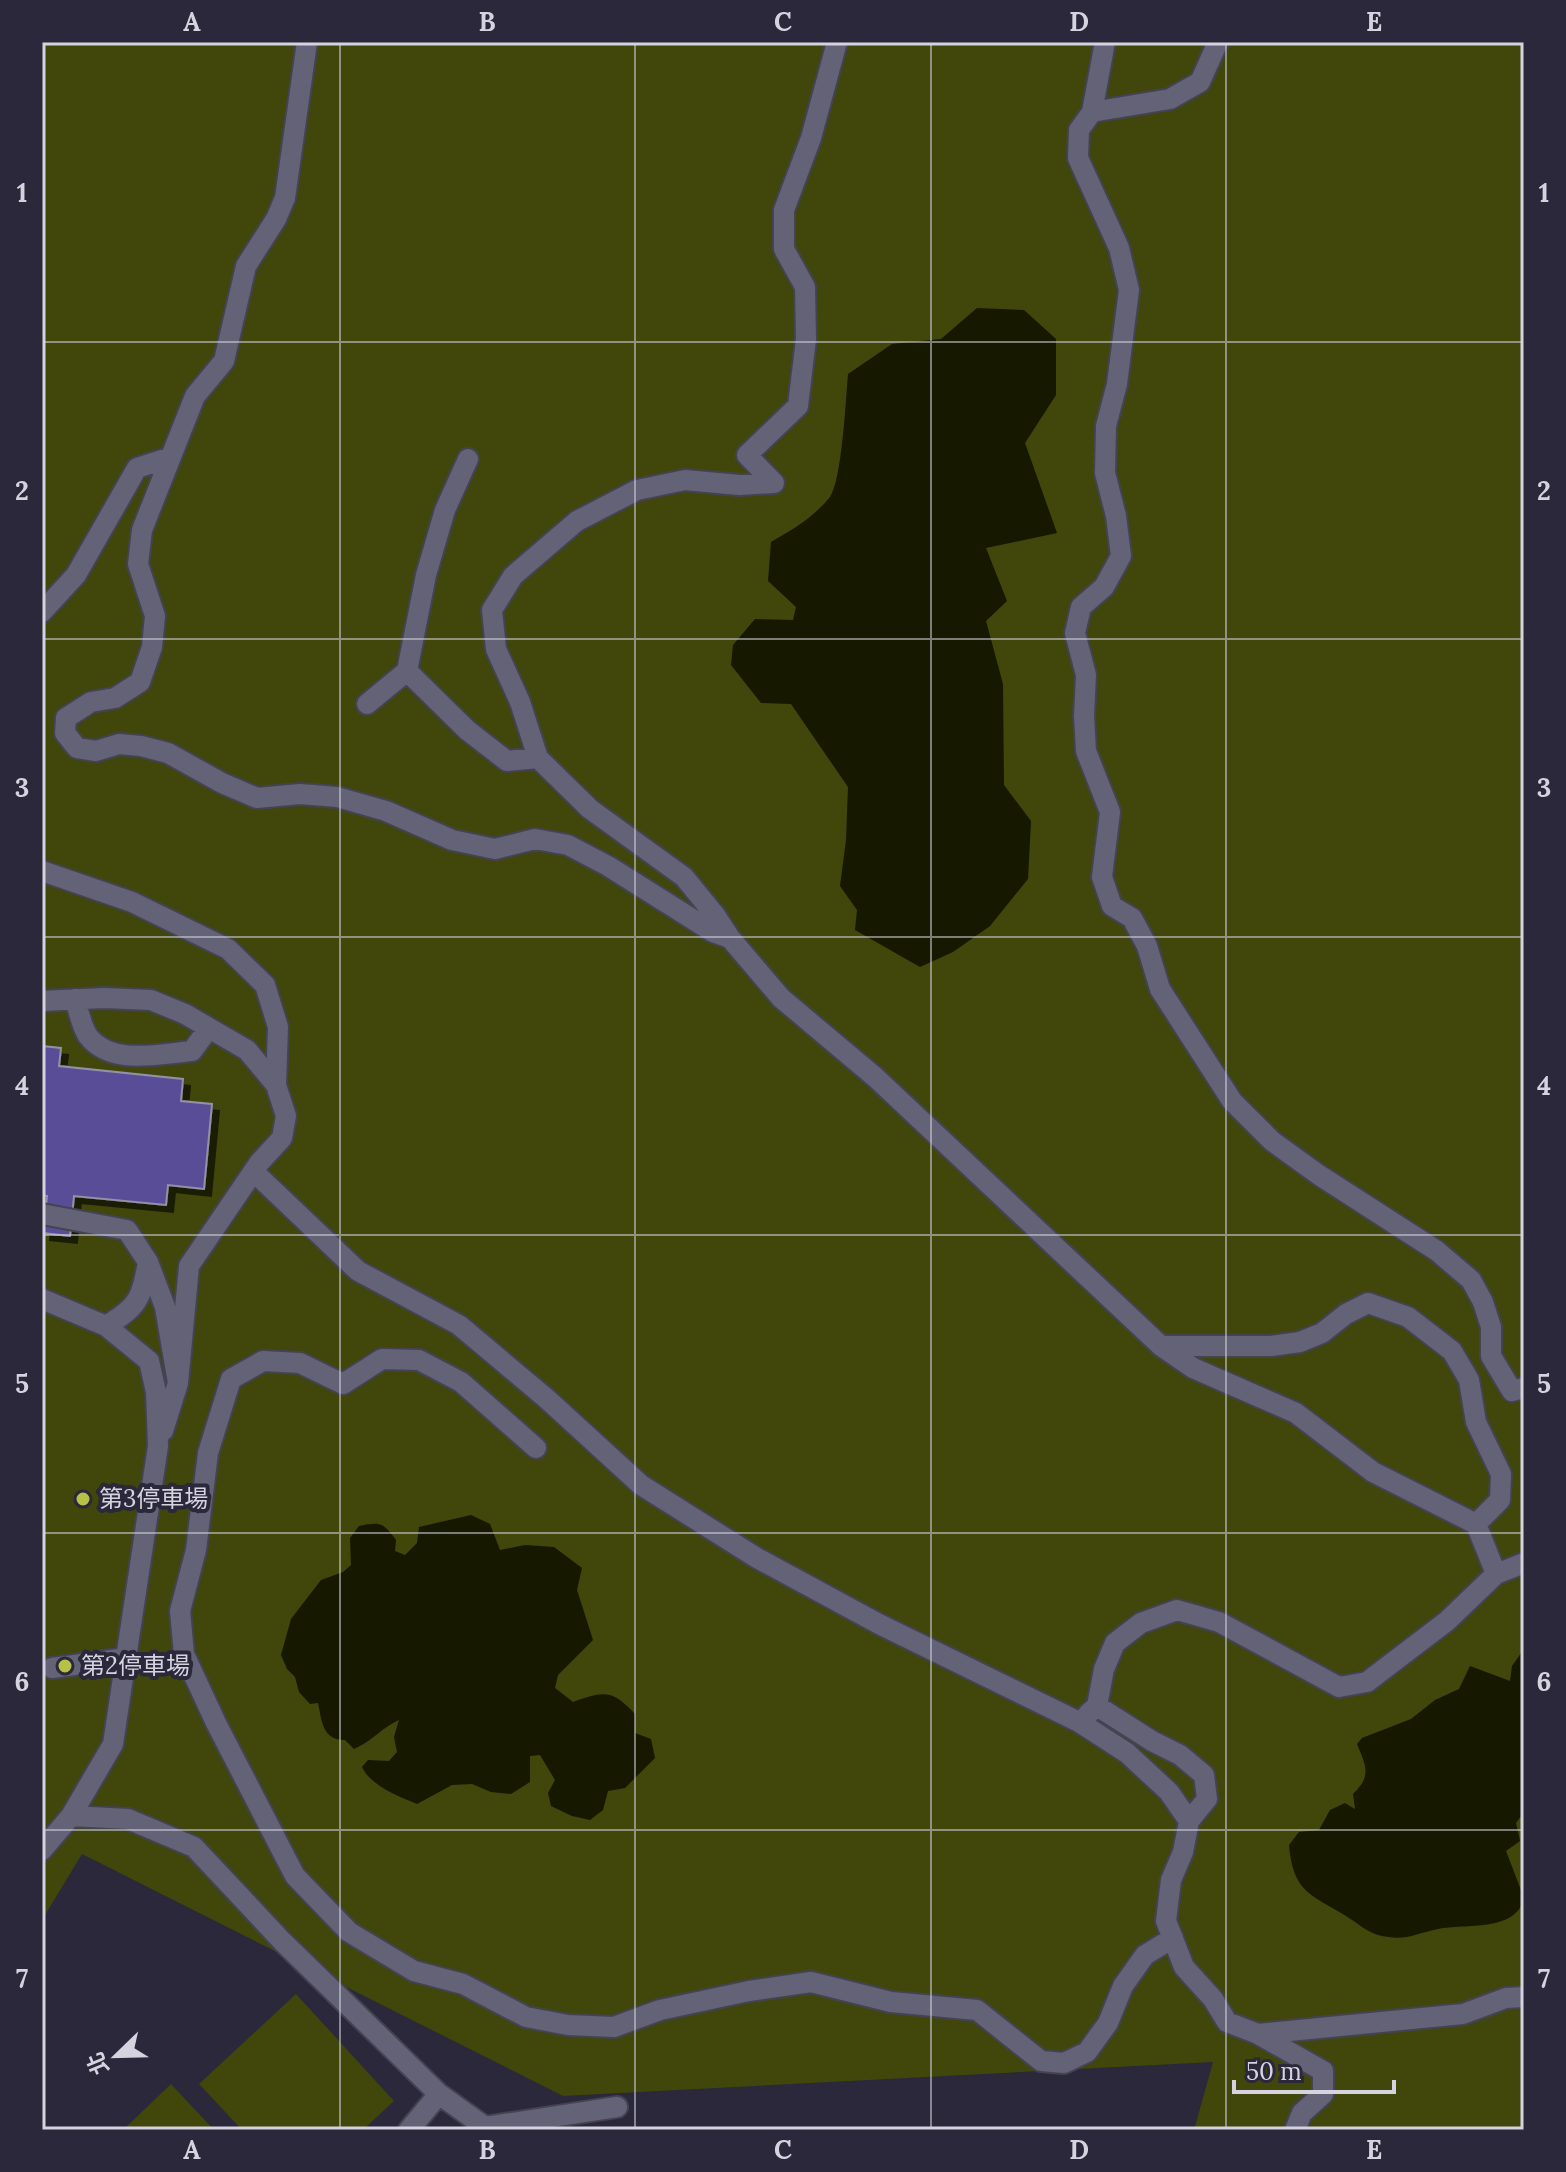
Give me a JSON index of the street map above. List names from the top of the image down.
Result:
{
  "places": ["第3停車場", "第2停車場"],
  "scale_bar": "50 m",
  "north": "bottom left",
  "grid": {
    "columns": [
      "A",
      "B",
      "C",
      "D",
      "E"
    ],
    "rows": [
      "1",
      "2",
      "3",
      "4",
      "5",
      "6",
      "7"
    ]
  }
}
